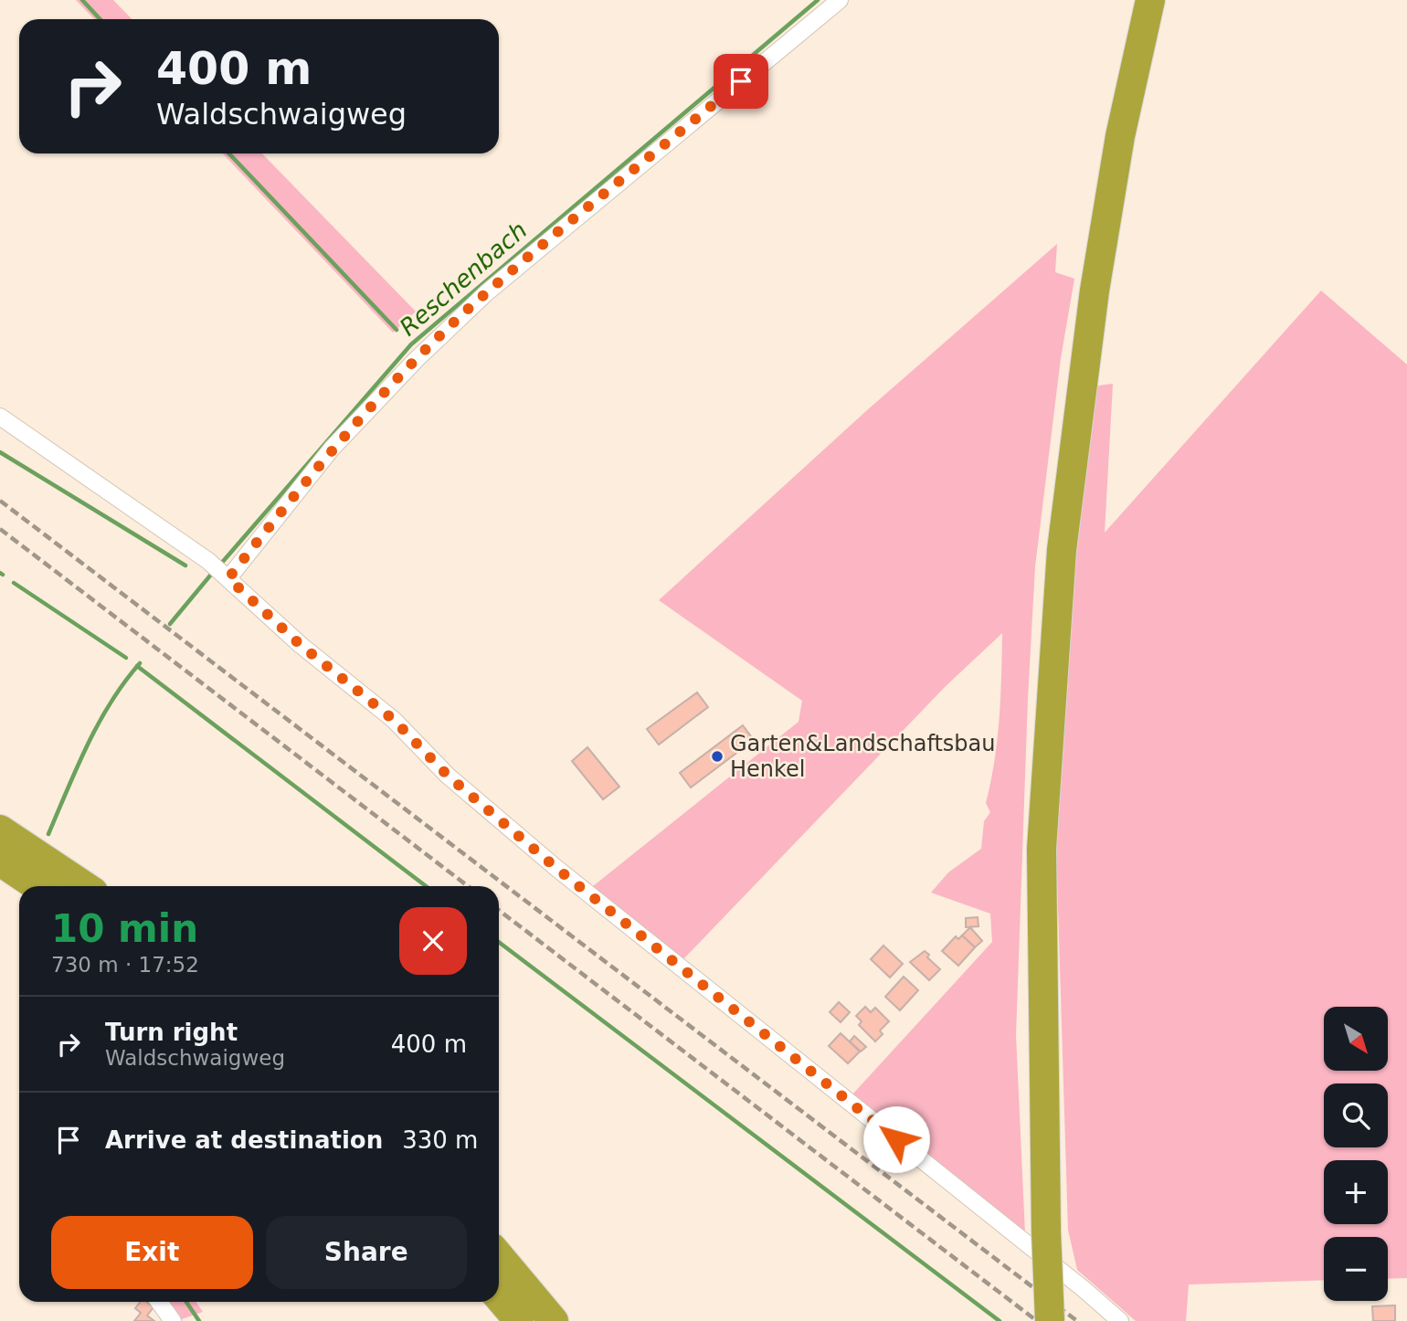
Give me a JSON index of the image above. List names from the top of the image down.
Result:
{
  "water": ["Reschenbach"],
  "places": ["Garten&Landschaftsbau Henkel"],
  "north": "bottom right",
  "page": {
    "turn": ["400 m", "Waldschwaigweg"],
    "heading": ["10 min", "730 m · 17:52"],
    "list": [
      {
        "name": "Turn right",
        "note": "Waldschwaigweg",
        "value": "400 m"
      },
      {
        "name": "Arrive at destination",
        "value": "330 m"
      }
    ],
    "map_buttons": ["+", "−"],
    "buttons": ["Exit", "Share"]
  }
}
